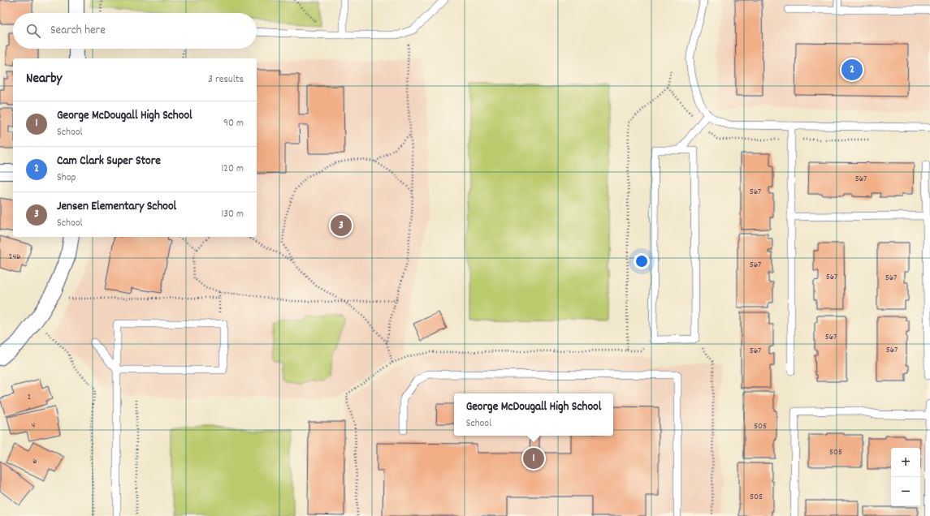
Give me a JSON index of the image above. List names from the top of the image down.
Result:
{
  "house_numbers": [
    "567",
    "567",
    "246",
    "567",
    "567",
    "567",
    "567",
    "567",
    "567",
    "2",
    "4",
    "505",
    "505",
    "6",
    "505"
  ],
  "page": {
    "search": "Search here",
    "pins": ["2", "3", "1"],
    "heading": ["Nearby", "3 results"],
    "list": [
      {
        "mark": "1",
        "name": "George McDougall High School",
        "note": "School",
        "value": "90 m"
      },
      {
        "mark": "2",
        "name": "Cam Clark Super Store",
        "note": "Shop",
        "value": "120 m"
      },
      {
        "mark": "3",
        "name": "Jensen Elementary School",
        "note": "School",
        "value": "130 m"
      }
    ],
    "popup": ["George McDougall High School", "School"],
    "map_buttons": ["+", "−"]
  }
}
